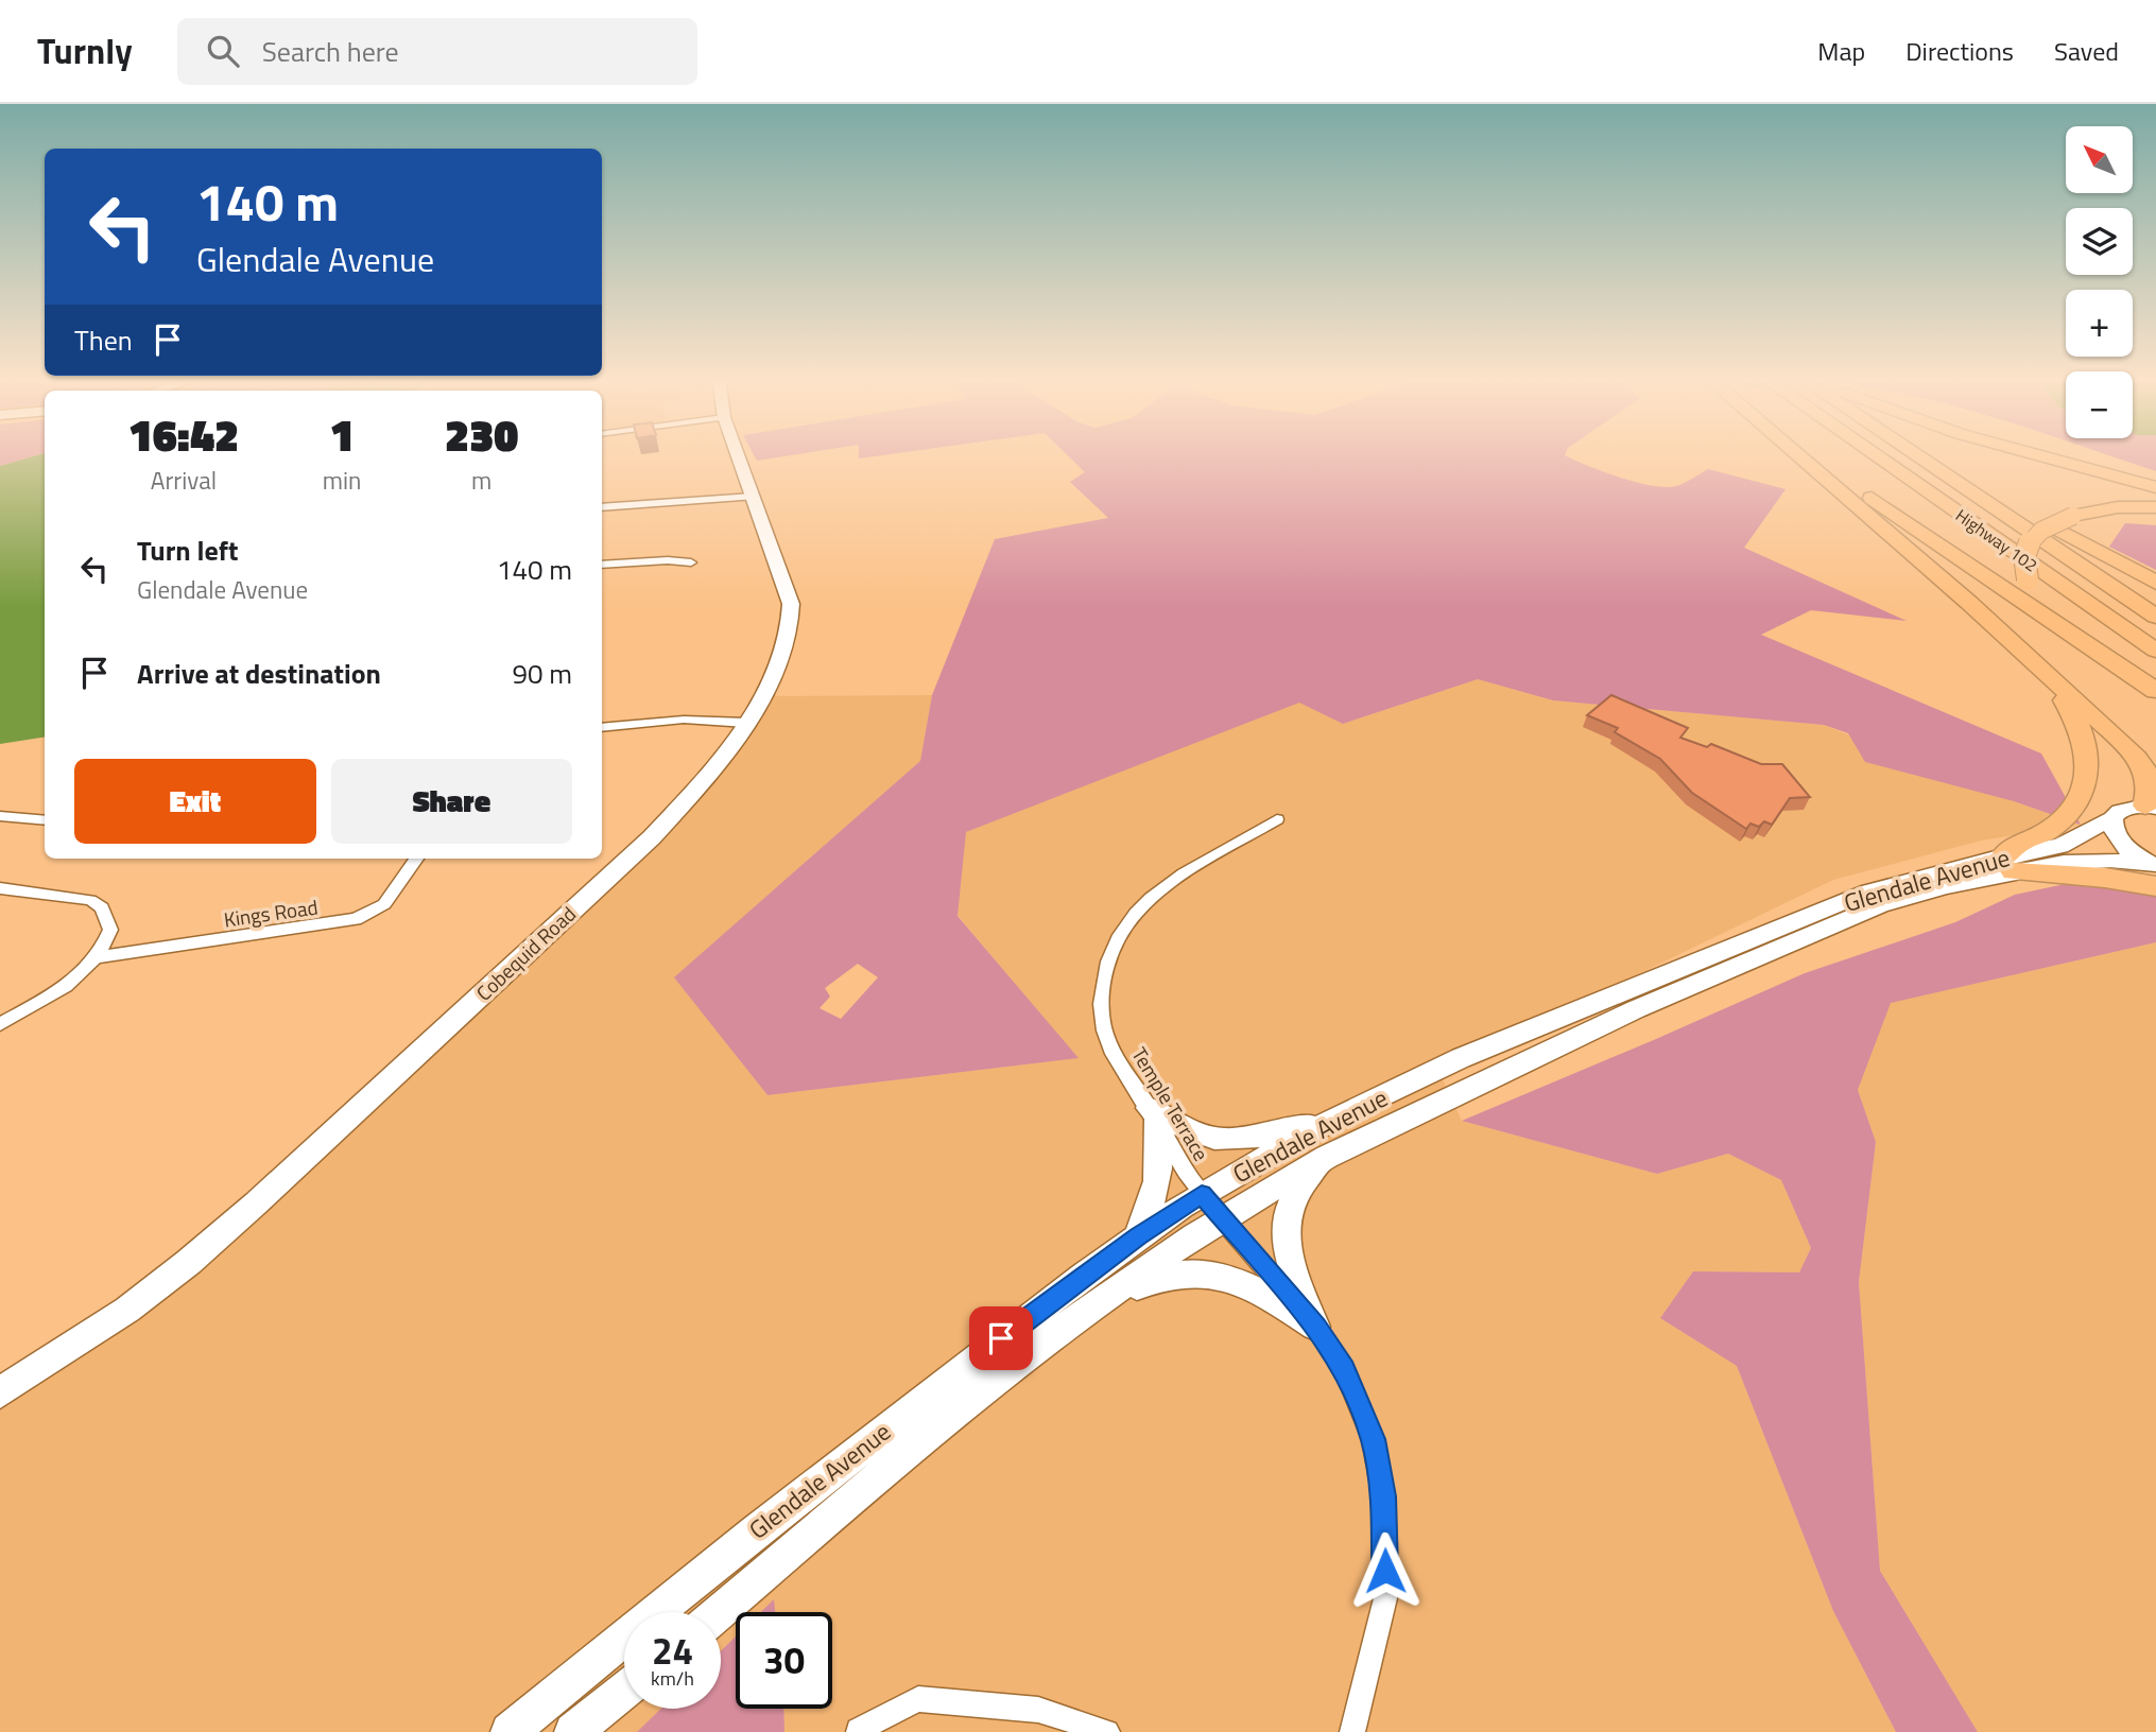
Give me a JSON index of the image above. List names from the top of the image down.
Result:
{
  "streets": {
    "highway": ["Highway 102"],
    "main road": ["Glendale Avenue", "Cobequid Road"],
    "street": ["Kings Road", "Temple Terrace"]
  },
  "crossings": [
    ["Glendale Avenue", "Temple Terrace"]
  ],
  "north": "top left",
  "page": {
    "header": "Turnly",
    "search": "Search here",
    "nav": ["Map", "Directions", "Saved"],
    "map_buttons": ["+", "−"],
    "turn": ["140 m", "Glendale Avenue"],
    "then": "Then",
    "eta": [
      "16:42",
      "Arrival",
      "1",
      "min",
      "230",
      "m"
    ],
    "list": [
      {
        "name": "Turn left",
        "note": "Glendale Avenue",
        "value": "140 m"
      },
      {
        "name": "Arrive at destination",
        "value": "90 m"
      }
    ],
    "buttons": ["Exit", "Share"],
    "speed": "24 km/h",
    "limit": "30"
  }
}
